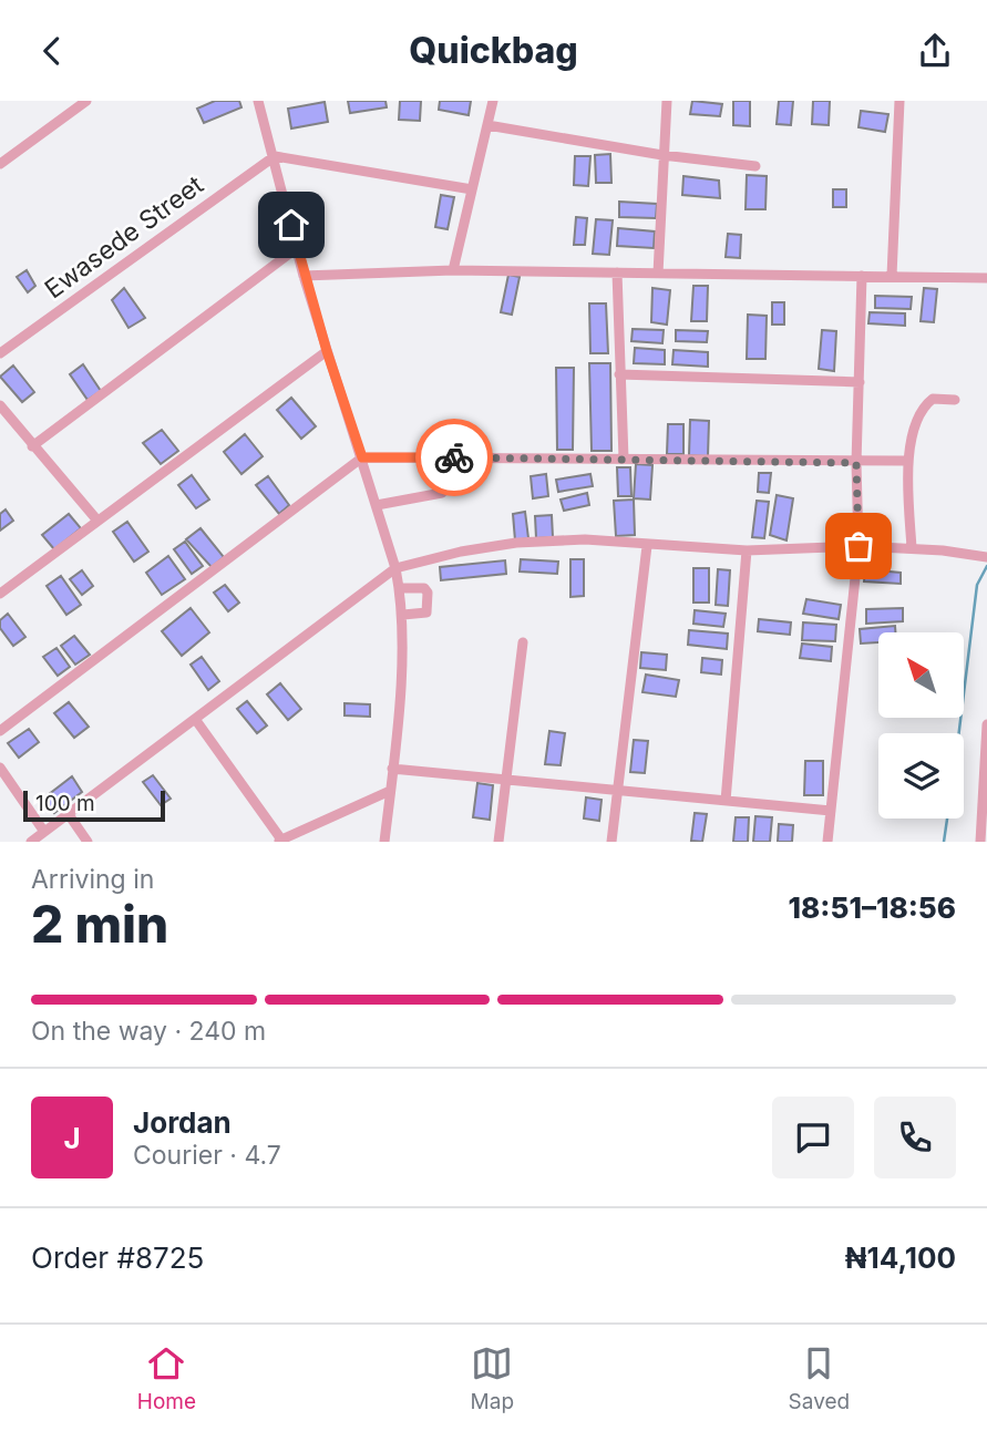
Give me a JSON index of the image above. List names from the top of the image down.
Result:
{
  "streets": {
    "street": ["Ewasede Street"]
  },
  "scale_bar": "100 m",
  "north": "top left",
  "page": {
    "header": "Quickbag",
    "scale": "100 m",
    "heading": ["2 min", "Arriving in", "18:51–18:56"],
    "panel": [
      "Jordan",
      "Courier · 4.7",
      "Order #8725",
      "₦14,100"
    ],
    "bar": "On the way · 240 m",
    "round": "J",
    "tabs": ["Home", "Map", "Saved"]
  }
}
